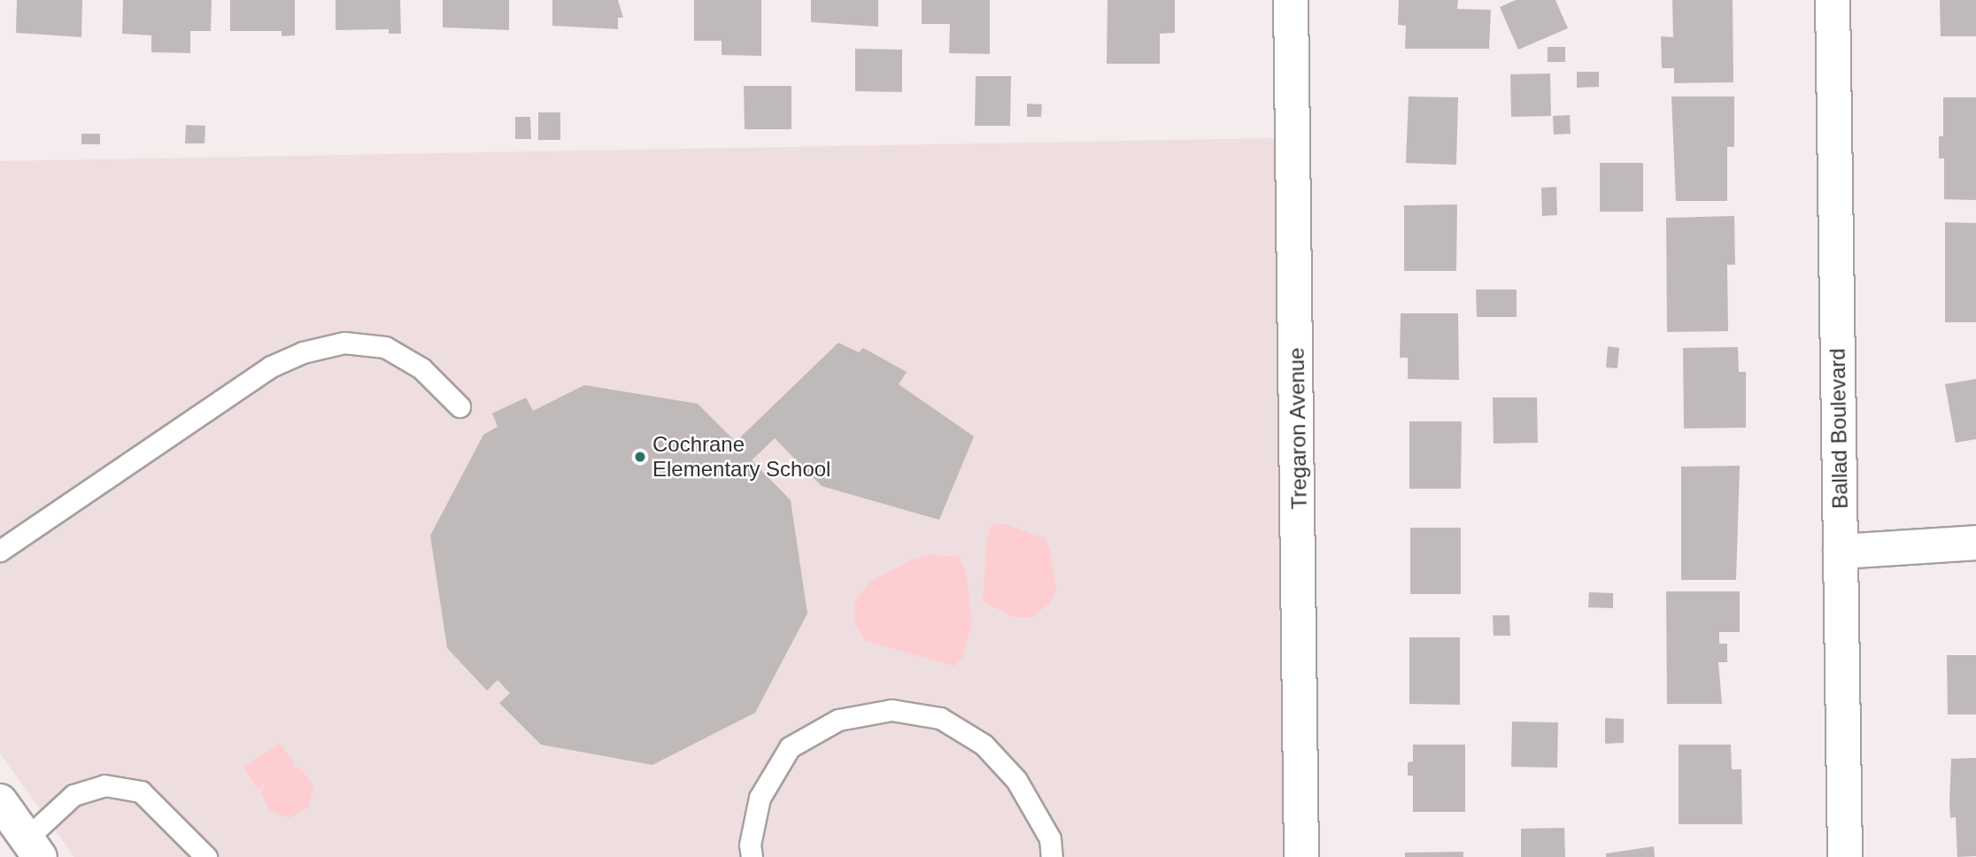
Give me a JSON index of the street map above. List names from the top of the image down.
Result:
{
  "streets": {
    "street": ["Tregaron Avenue", "Ballad Boulevard"]
  },
  "places": ["Cochrane Elementary School"]
}
